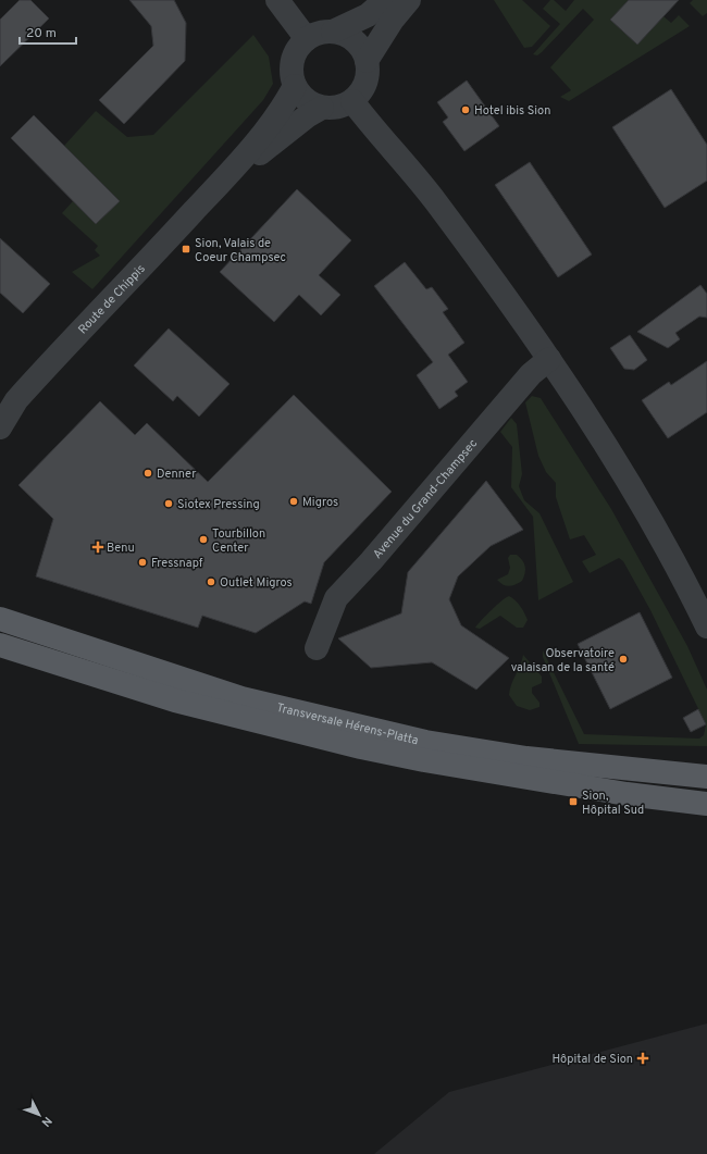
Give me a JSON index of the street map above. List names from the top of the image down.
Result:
{
  "streets": {
    "main road": ["Transversale Hérens-Platta"],
    "street": ["Route de Chippis", "Avenue du Grand-Champsec"]
  },
  "places": {
    "other": [
      "Hotel ibis Sion",
      "Denner",
      "Migros",
      "Siotex Pressing",
      "Tourbillon Center",
      "Fressnapf",
      "Outlet Migros",
      "Observatoire valaisan de la santé"
    ],
    "transit": ["Sion, Valais de Coeur Champsec", "Sion, Hôpital Sud"],
    "health": ["Benu", "Hôpital de Sion"]
  },
  "scale_bar": "20 m",
  "north": "bottom right"
}
